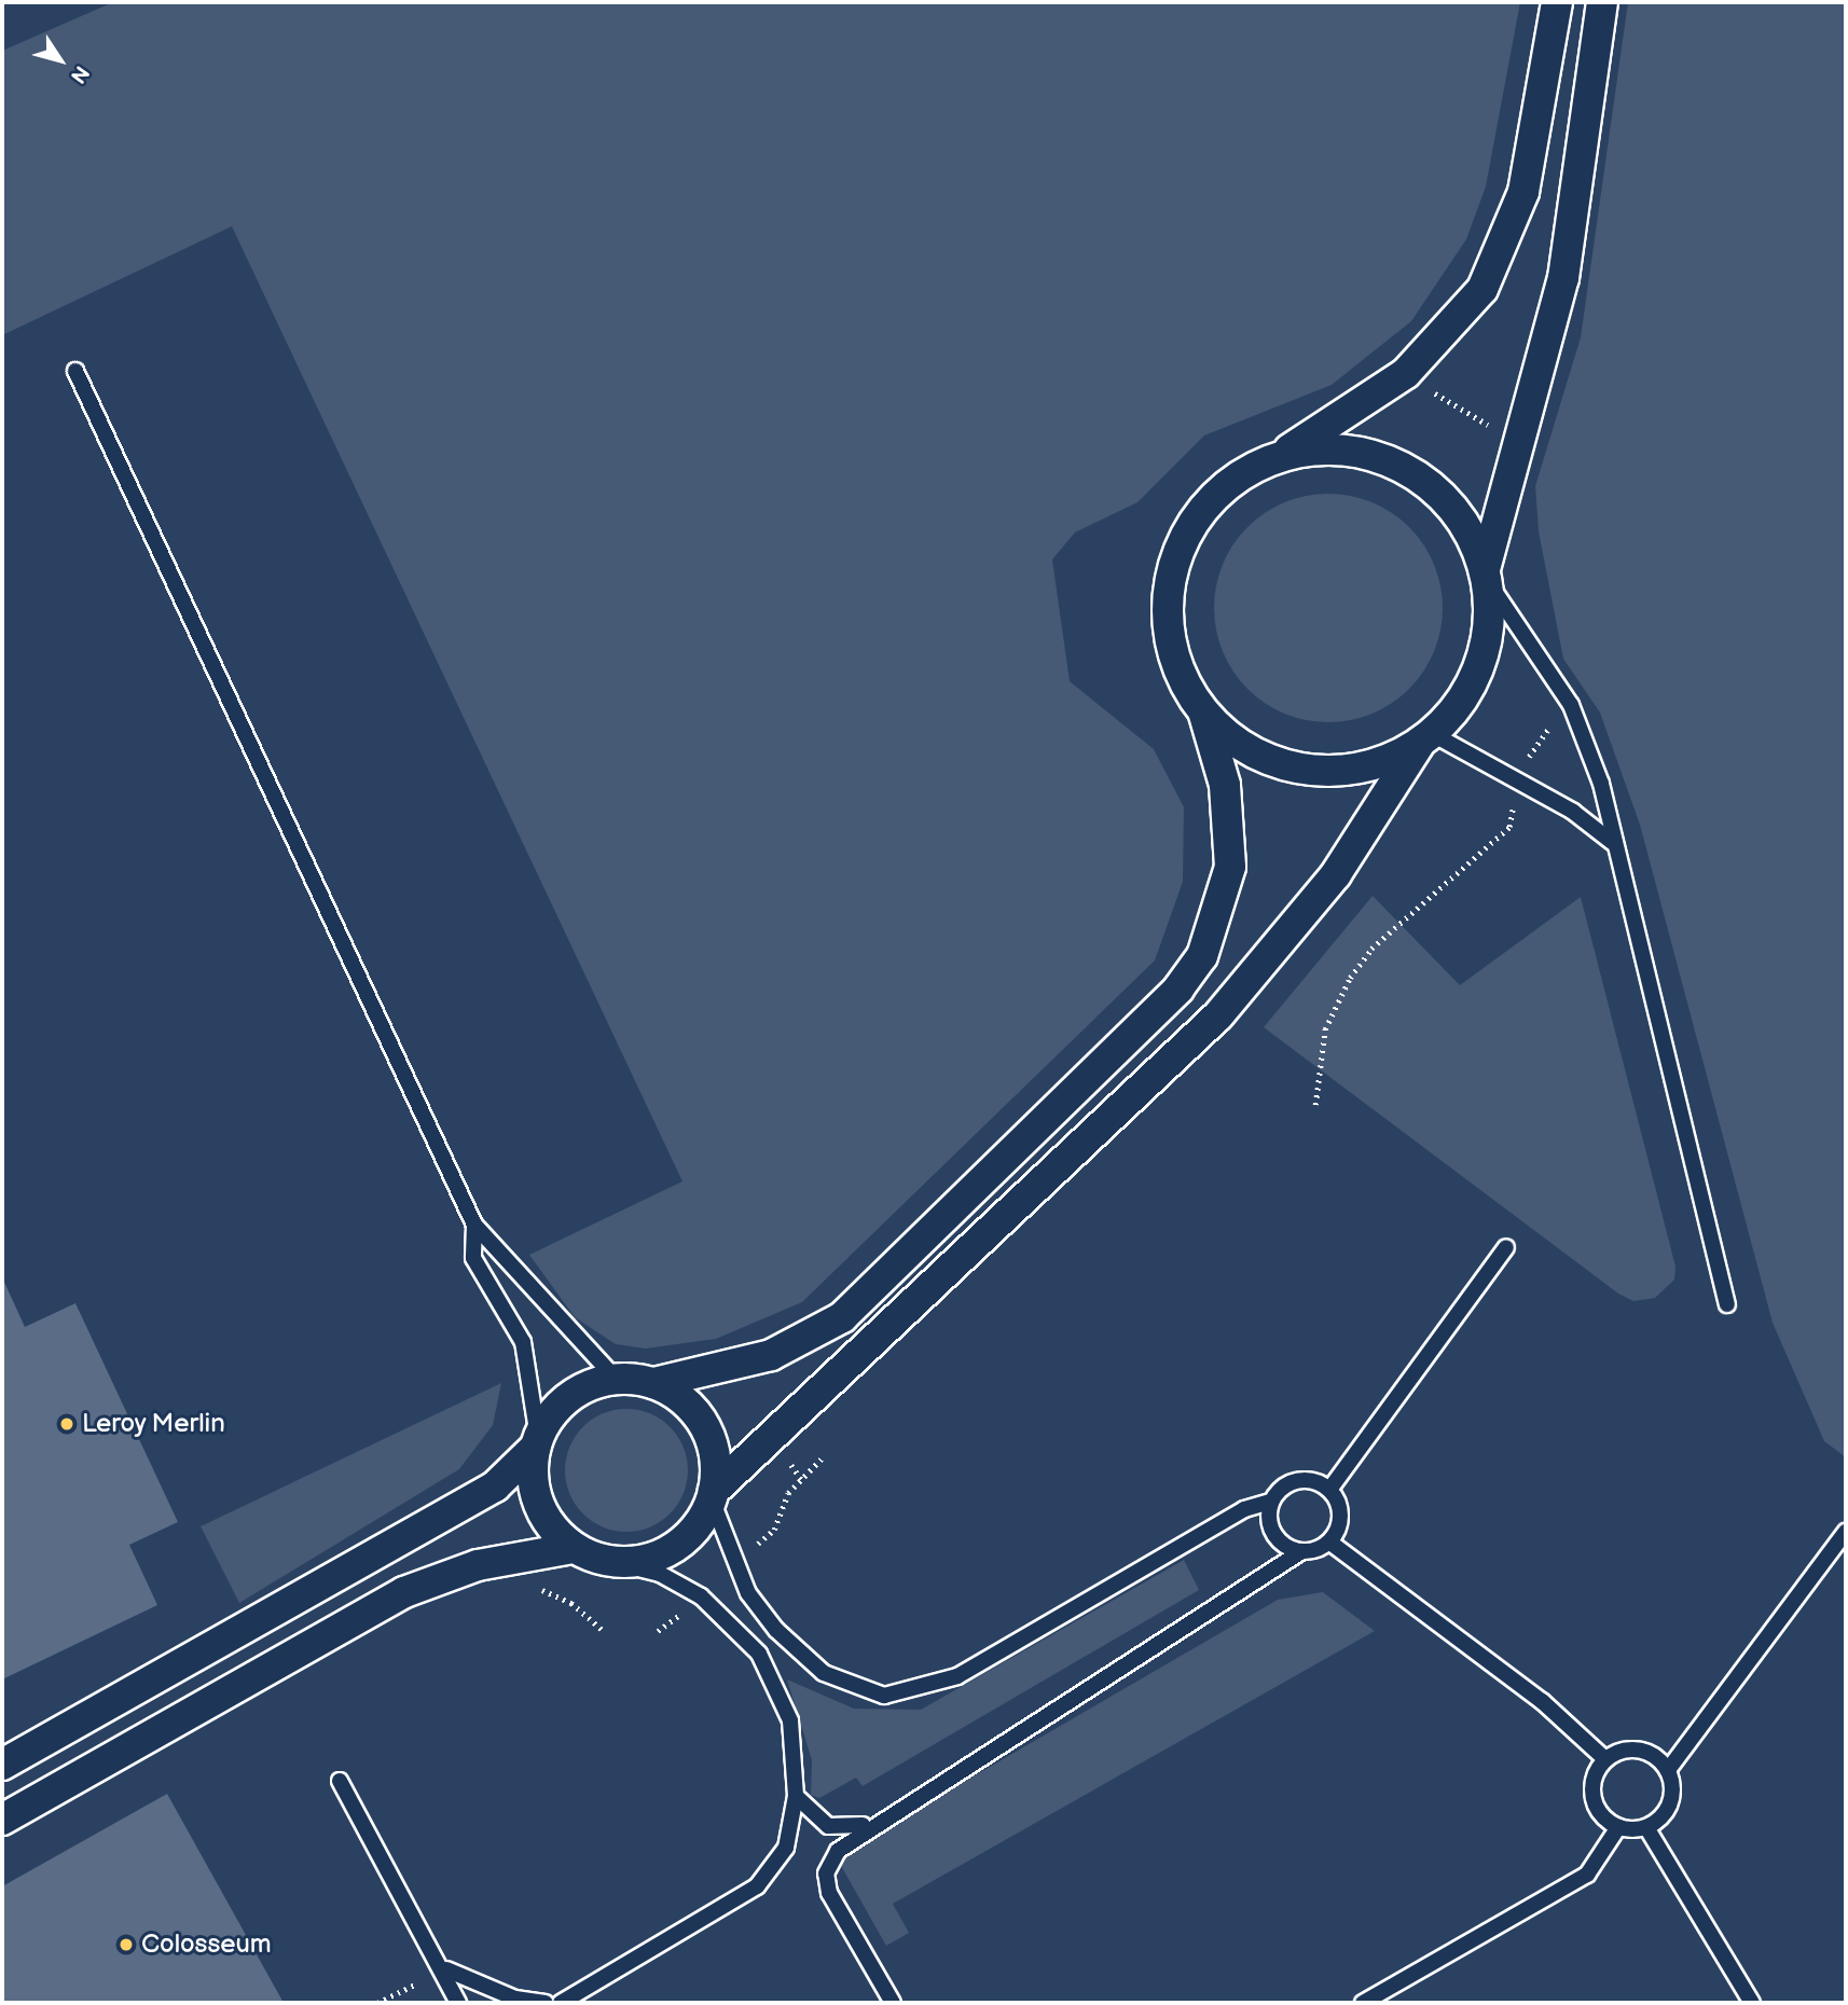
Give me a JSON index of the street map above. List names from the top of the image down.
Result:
{
  "places": ["Leroy Merlin", "Colosseum"],
  "north": "bottom right"
}
